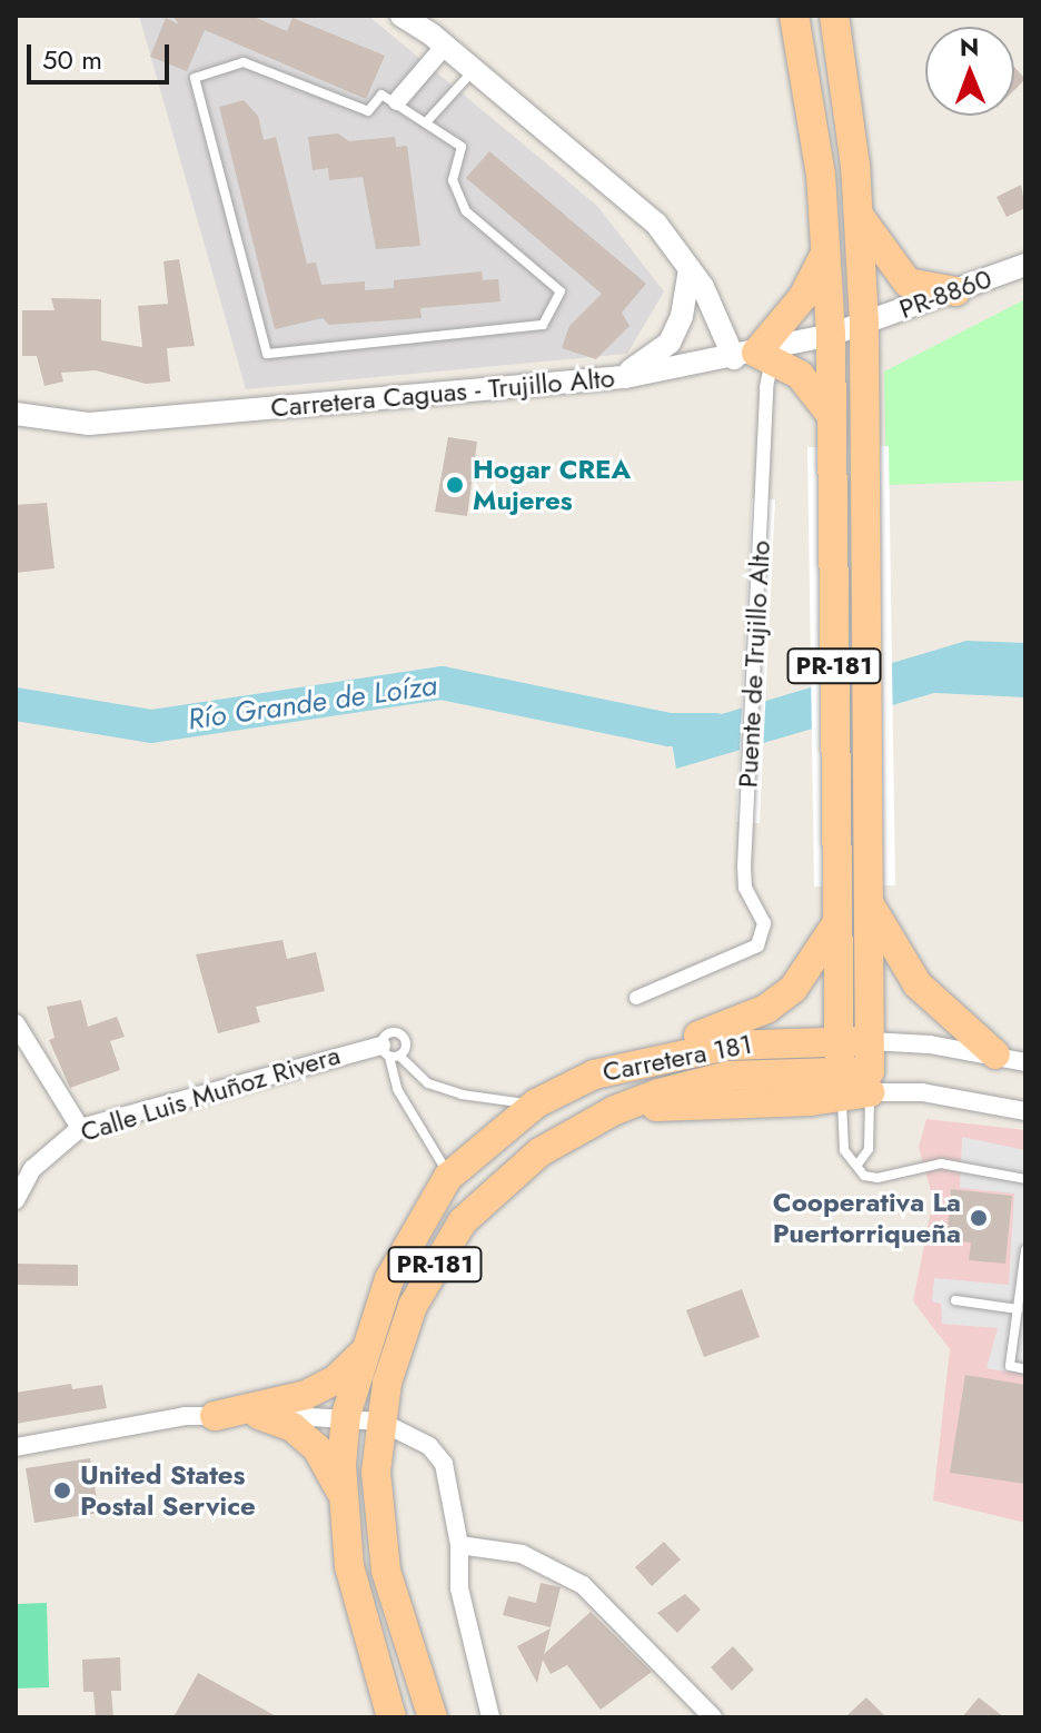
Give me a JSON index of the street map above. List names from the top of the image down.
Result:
{
  "streets": {
    "main road": ["PR-181", "Carretera 181"],
    "street": [
      "PR-8860",
      "Carretera Caguas - Trujillo Alto",
      "Puente de Trujillo Alto",
      "Calle Luis Muñoz Rivera"
    ]
  },
  "crossings": [
    ["PR-8860", "Carretera Caguas - Trujillo Alto"],
    ["PR-8860", "PR-181"],
    ["Carretera Caguas - Trujillo Alto", "Puente de Trujillo Alto"],
    ["Carretera Caguas - Trujillo Alto", "PR-181"],
    ["PR-181", "Carretera 181"]
  ],
  "water": ["Río Grande de Loíza"],
  "places": ["Hogar CREA Mujeres", "Cooperativa La Puertorriqueña", "United States Postal Service"],
  "scale_bar": "50 m",
  "north": "top"
}
